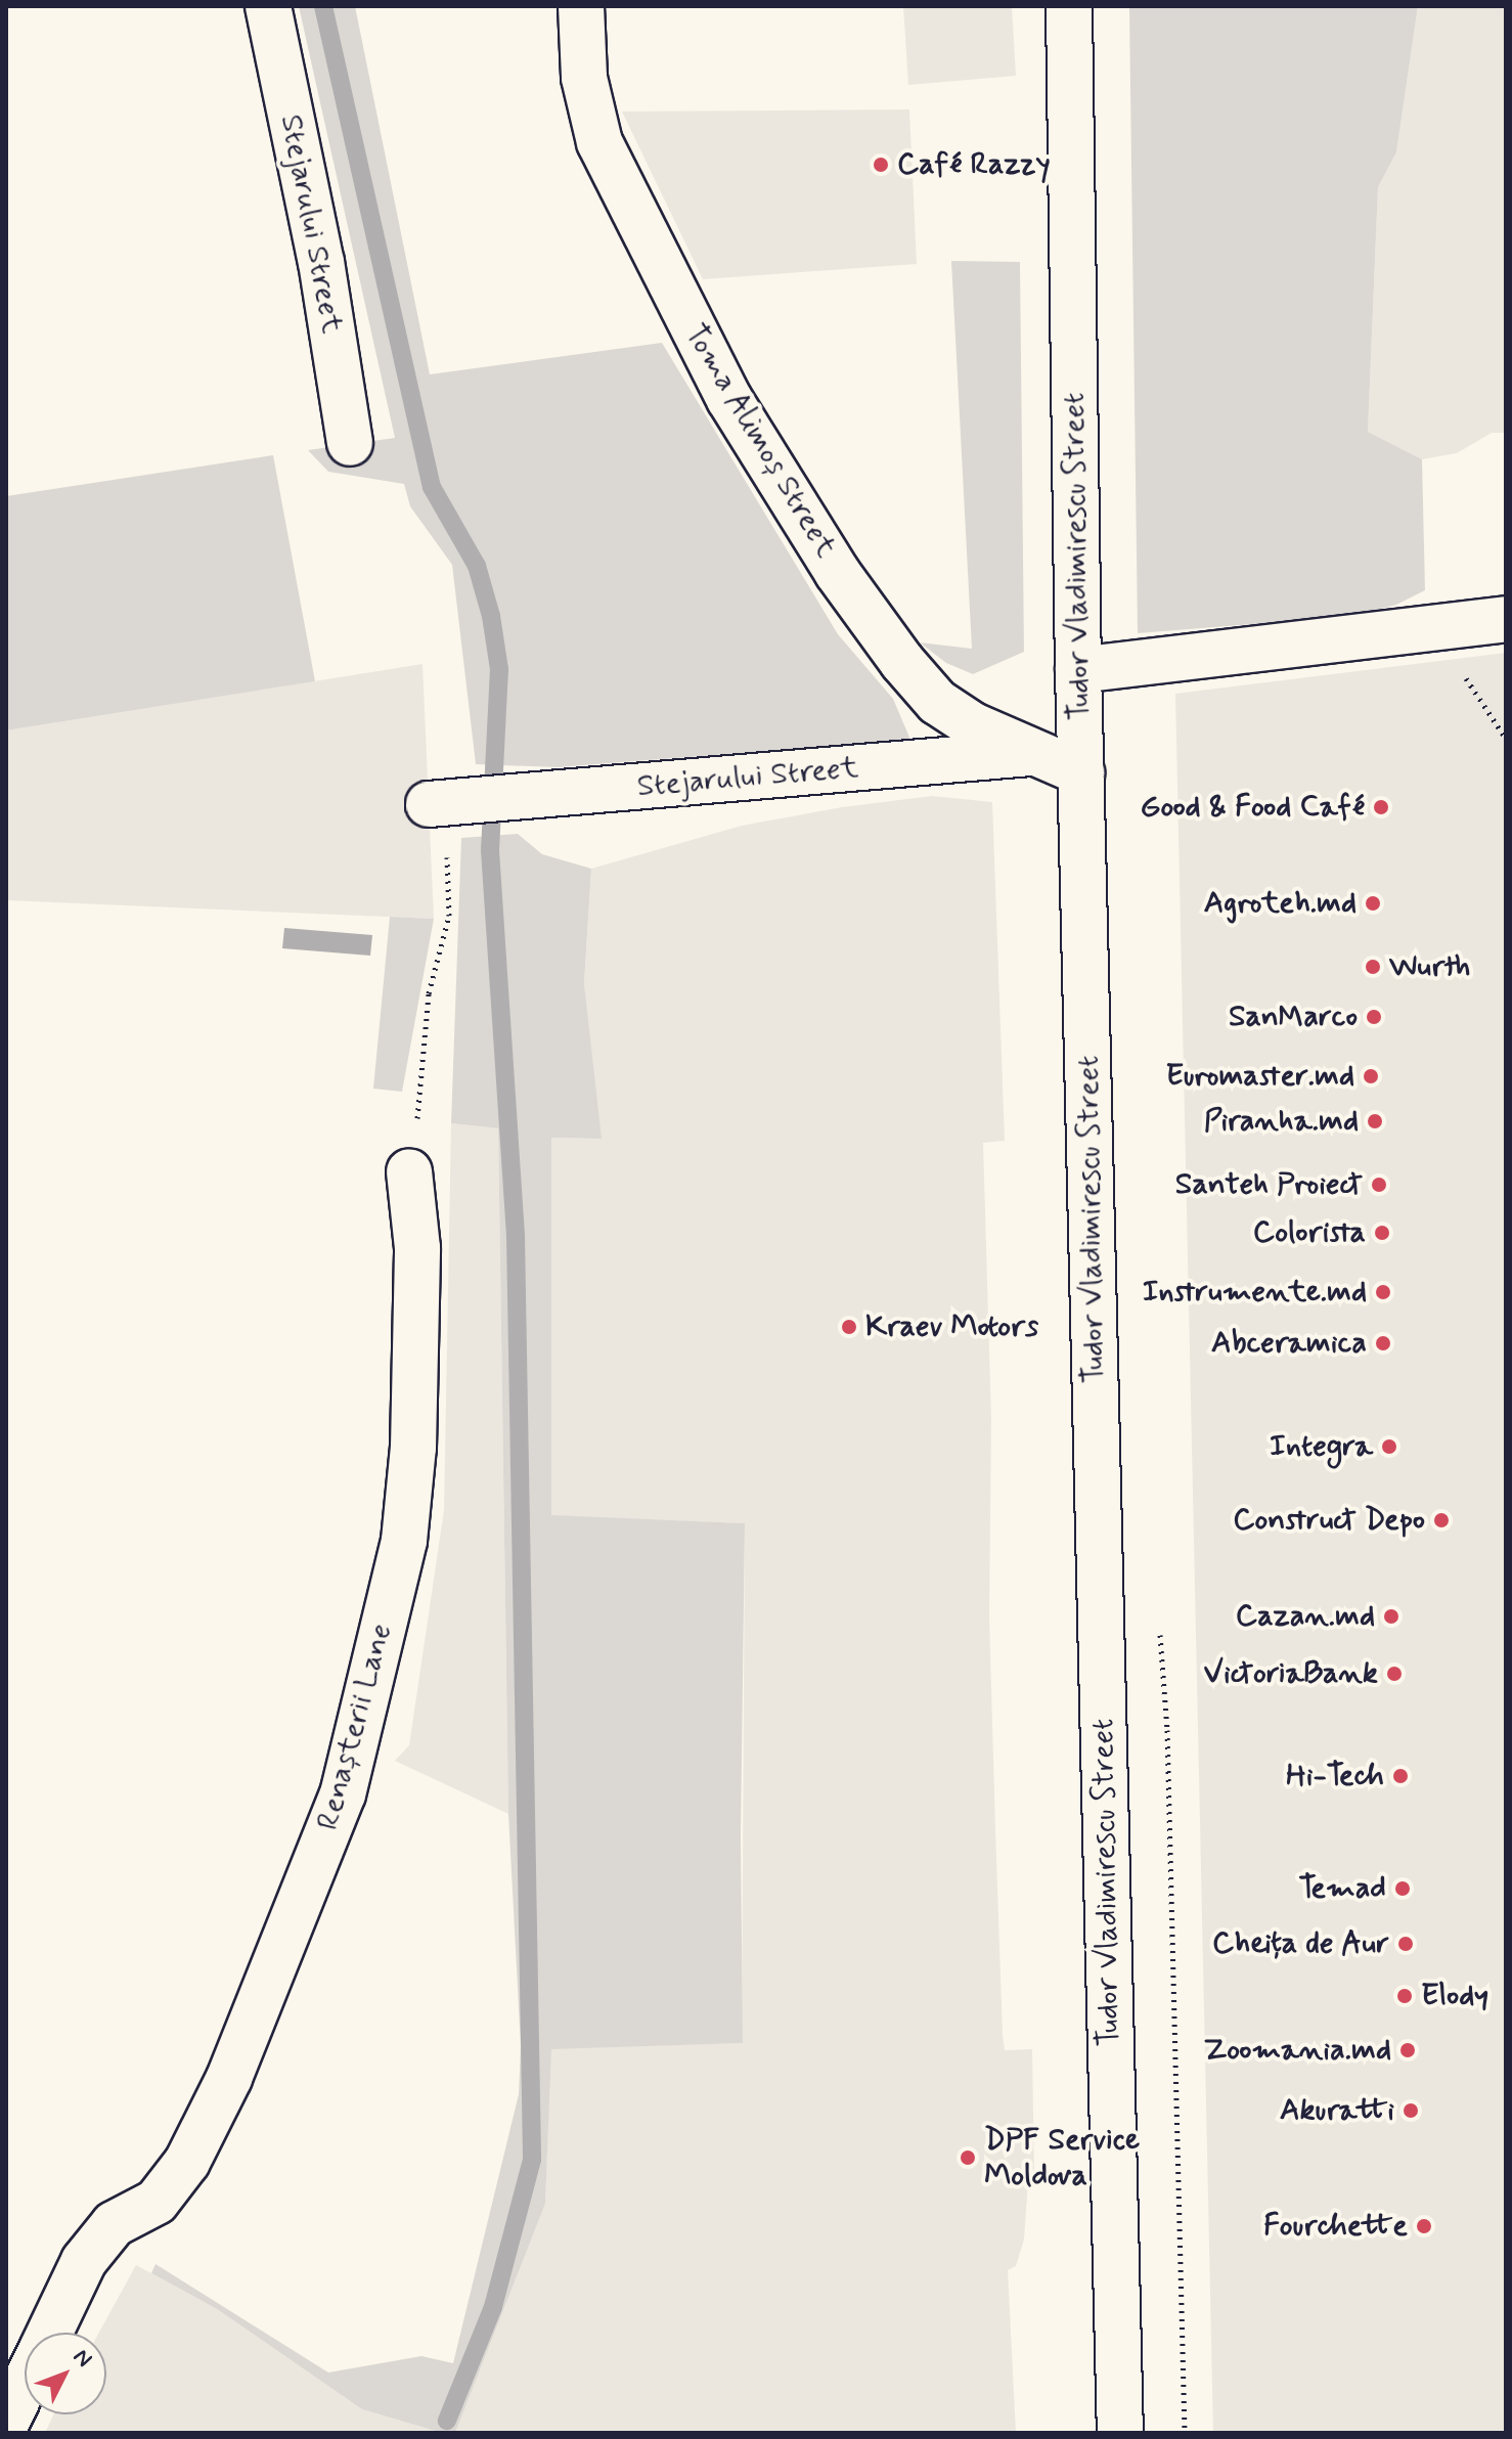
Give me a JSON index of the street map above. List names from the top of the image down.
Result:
{
  "streets": {
    "street": [
      "Stejarului Street",
      "Toma Alimoș Street",
      "Tudor Vladimirescu Street",
      "Renașterii Lane"
    ]
  },
  "crossings": [
    ["Stejarului Street", "Toma Alimoș Street"],
    ["Toma Alimoș Street", "Tudor Vladimirescu Street"]
  ],
  "places": [
    "Café Razzy",
    "Good & Food Café",
    "Agroteh.md",
    "Wurth",
    "SanMarco",
    "Euromaster.md",
    "Piranha.md",
    "Santeh Proiect",
    "Colorista",
    "Instrumente.md",
    "Kraev Motors",
    "Abceramica",
    "Integra",
    "Construct Depo",
    "Cazan.md",
    "VictoriaBank",
    "Hi-Tech",
    "Temad",
    "Cheița de Aur",
    "Elody",
    "Zoomania.md",
    "Akuratti",
    "DPF Service Moldova",
    "Fourchette"
  ],
  "north": "top right"
}
